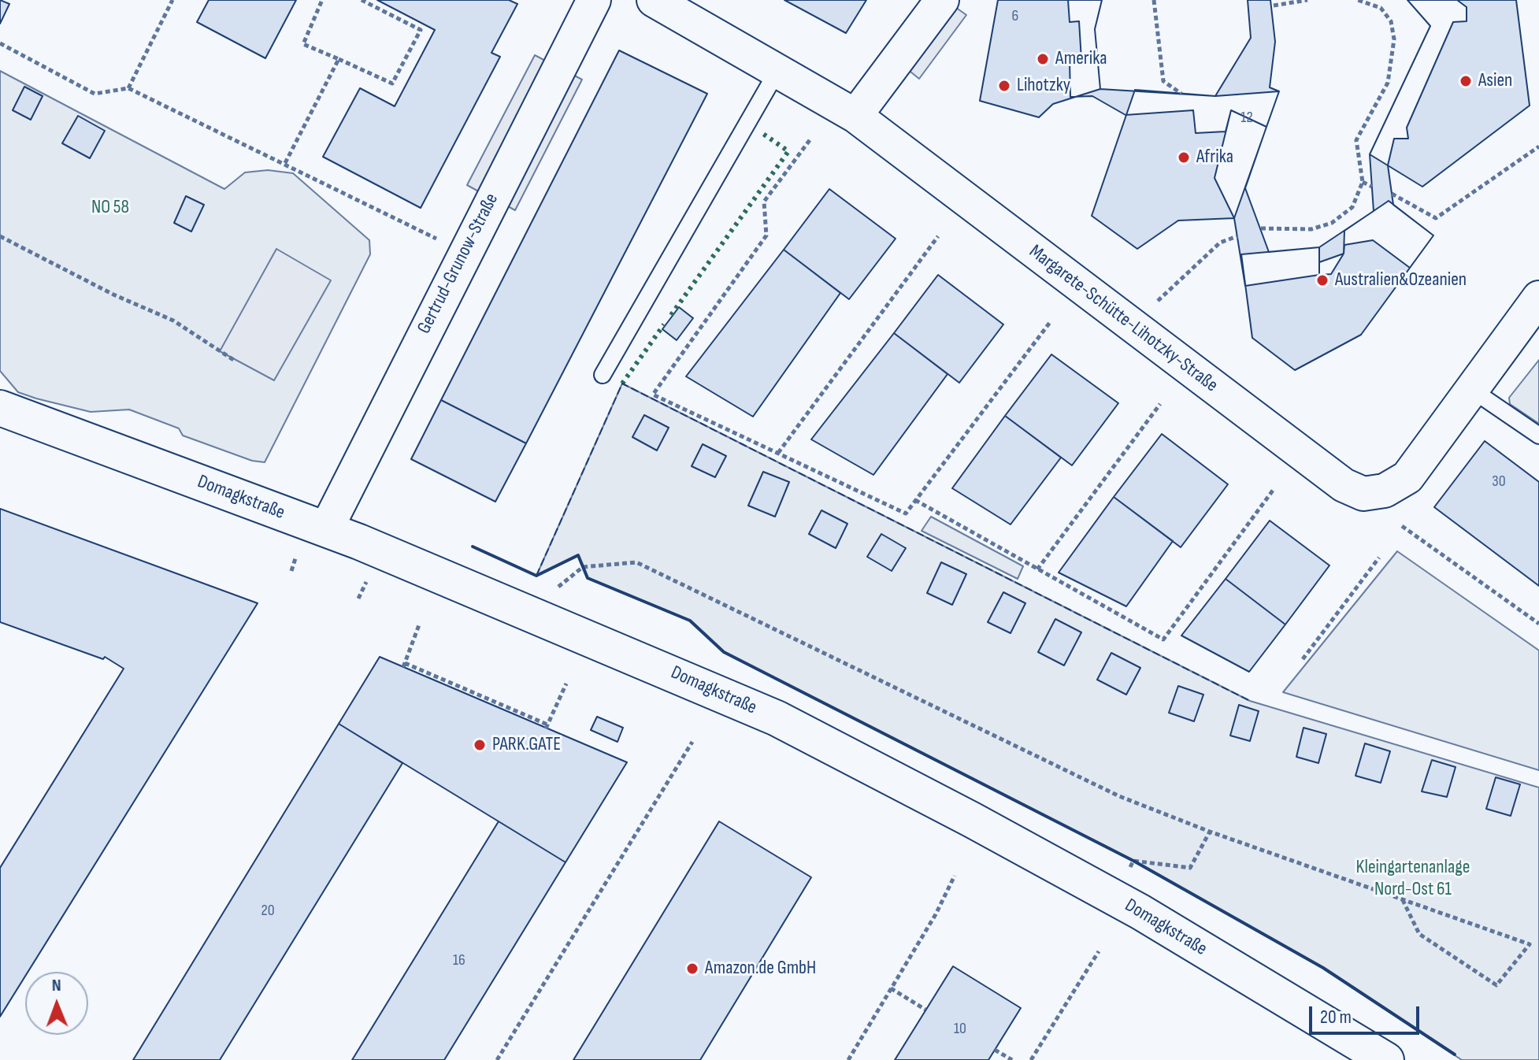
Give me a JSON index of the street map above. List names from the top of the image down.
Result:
{
  "streets": {
    "street": ["Gertrud-Grunow-Straße", "Margarete-Schütte-Lihotzky-Straße", "Domagkstraße"]
  },
  "crossings": [
    ["Gertrud-Grunow-Straße", "Domagkstraße"]
  ],
  "parks": ["NO 58", "Kleingartenanlage Nord-Ost 61"],
  "places": [
    "Amerika",
    "Asien",
    "Lihotzky",
    "Afrika",
    "Australien&Ozeanien",
    "PARK.GATE",
    "Amazon.de GmbH"
  ],
  "house_numbers": [
    "6",
    "12",
    "30",
    "20",
    "16",
    "10"
  ],
  "scale_bar": "20 m",
  "north": "top"
}
